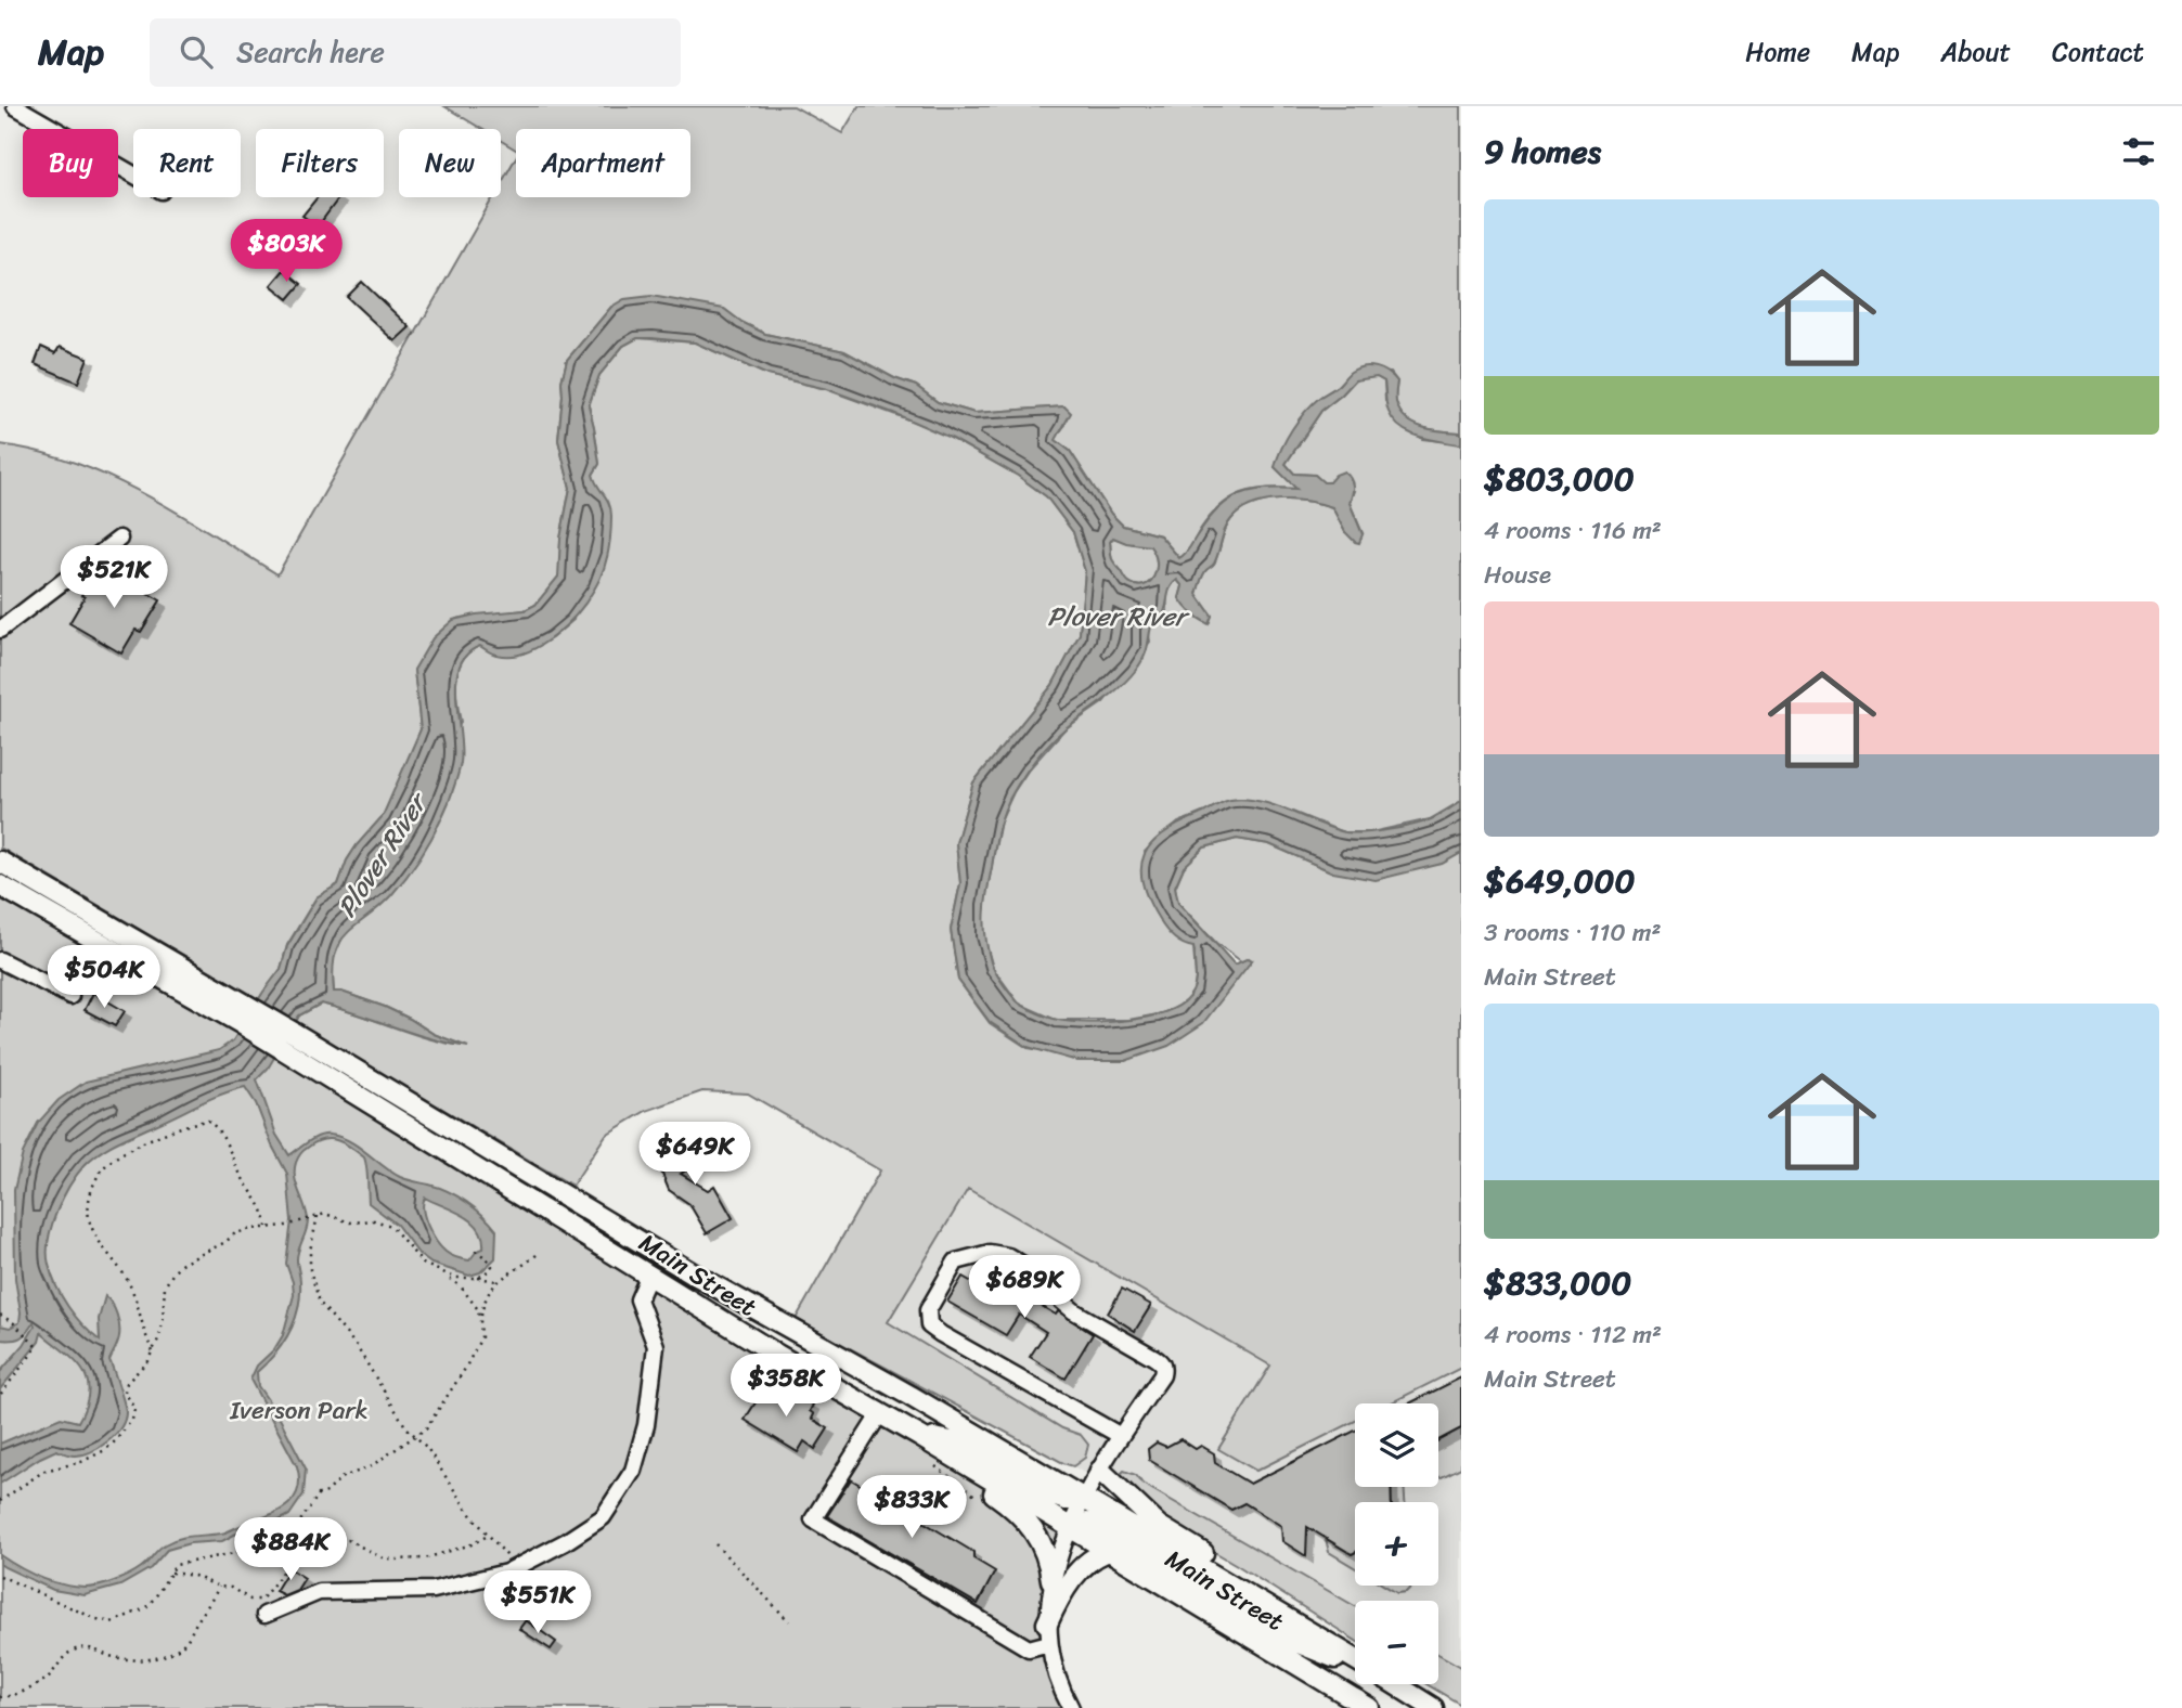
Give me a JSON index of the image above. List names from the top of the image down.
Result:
{
  "streets": {
    "main road": ["Main Street"]
  },
  "water": ["Plover River"],
  "parks": ["Iverson Park"],
  "page": {
    "header": "Map",
    "search": "Search here",
    "nav": [
      "Home",
      "Map",
      "About",
      "Contact"
    ],
    "heading": "9 homes",
    "chip": [
      "Buy",
      "Rent",
      "Filters",
      "New",
      "Apartment"
    ],
    "list": [
      {
        "name": "$803,000",
        "note": "4 rooms · 116 m² · House"
      },
      {
        "name": "$649,000",
        "note": "3 rooms · 110 m² · Main Street"
      },
      {
        "name": "$833,000",
        "note": "4 rooms · 112 m² · Main Street"
      }
    ],
    "price": [
      "$803K",
      "$521K",
      "$504K",
      "$649K",
      "$689K",
      "$358K",
      "$833K",
      "$884K",
      "$551K"
    ],
    "map_buttons": ["+", "−"]
  }
}
